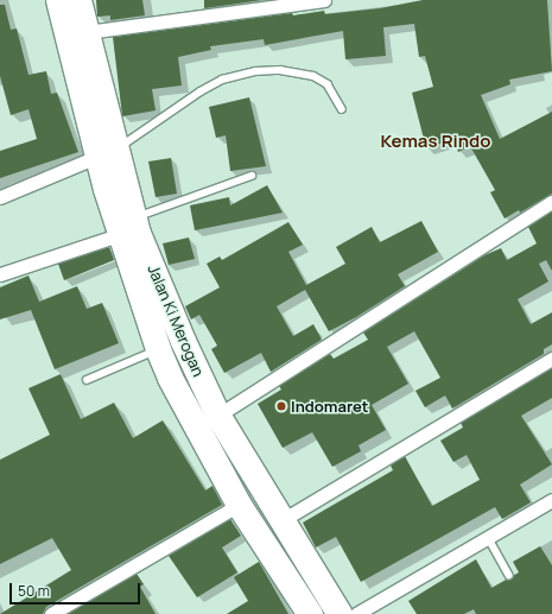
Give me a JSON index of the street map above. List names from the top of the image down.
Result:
{
  "streets": {
    "highway": ["Jalan Ki Merogan"]
  },
  "districts": ["Kemas Rindo"],
  "places": ["Indomaret"],
  "scale_bar": "50 m"
}
